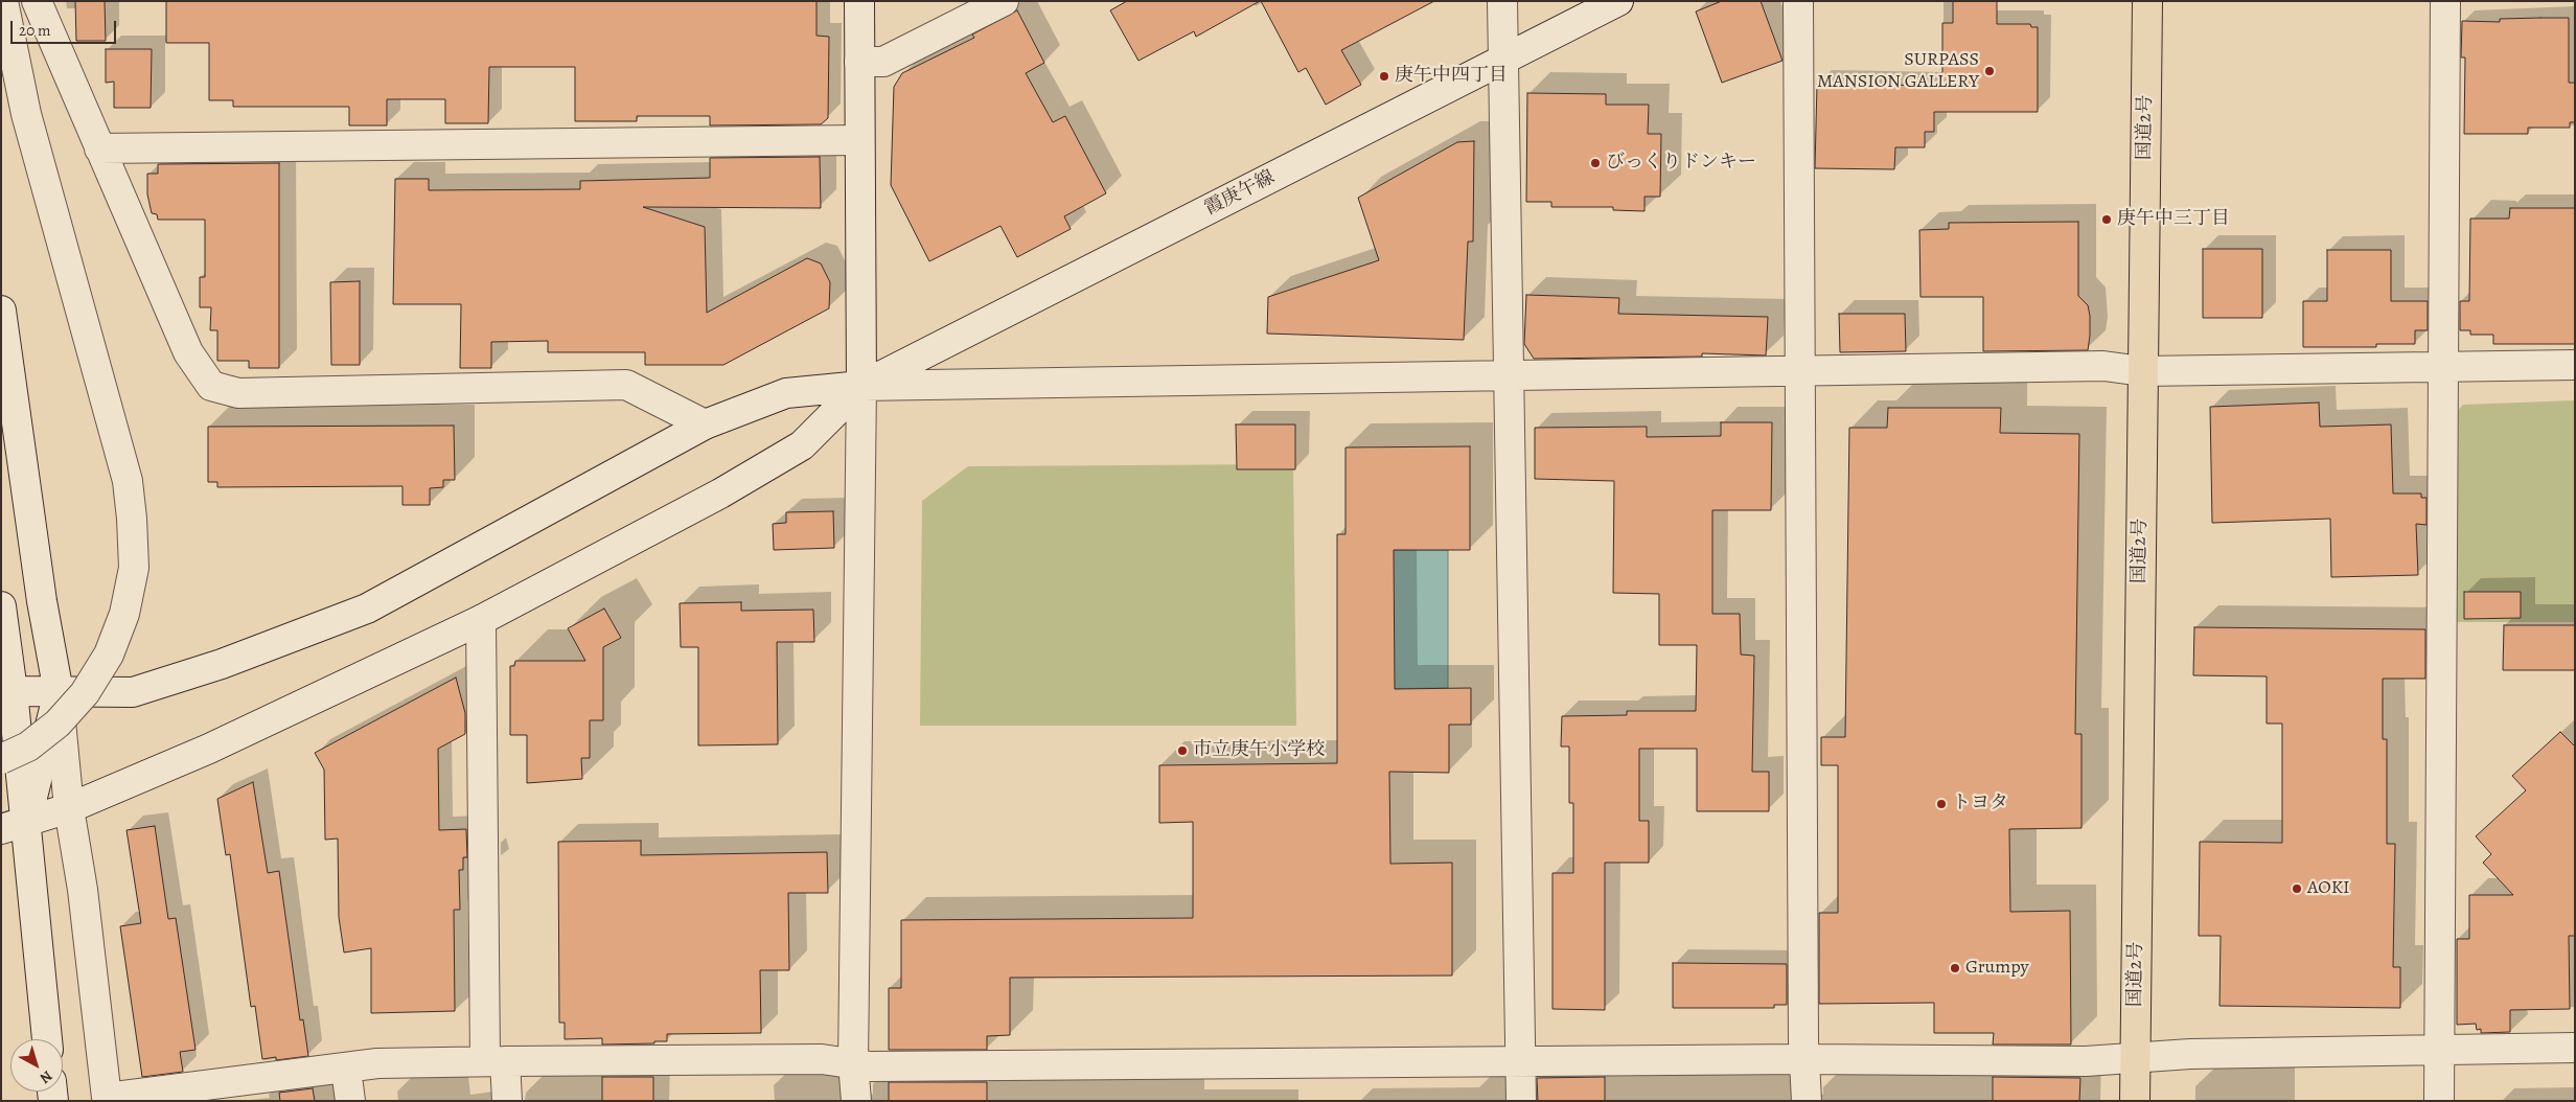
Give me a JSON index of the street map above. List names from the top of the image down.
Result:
{
  "streets": {
    "highway": ["国道2号"],
    "street": ["霞庚午線"]
  },
  "places": [
    "SURPASS MANSION GALLERY",
    "庚午中四丁目",
    "びっくりドンキー",
    "庚午中三丁目",
    "市立庚午小学校",
    "トヨタ",
    "AOKI",
    "Grumpy"
  ],
  "scale_bar": "20 m",
  "north": "bottom right"
}
